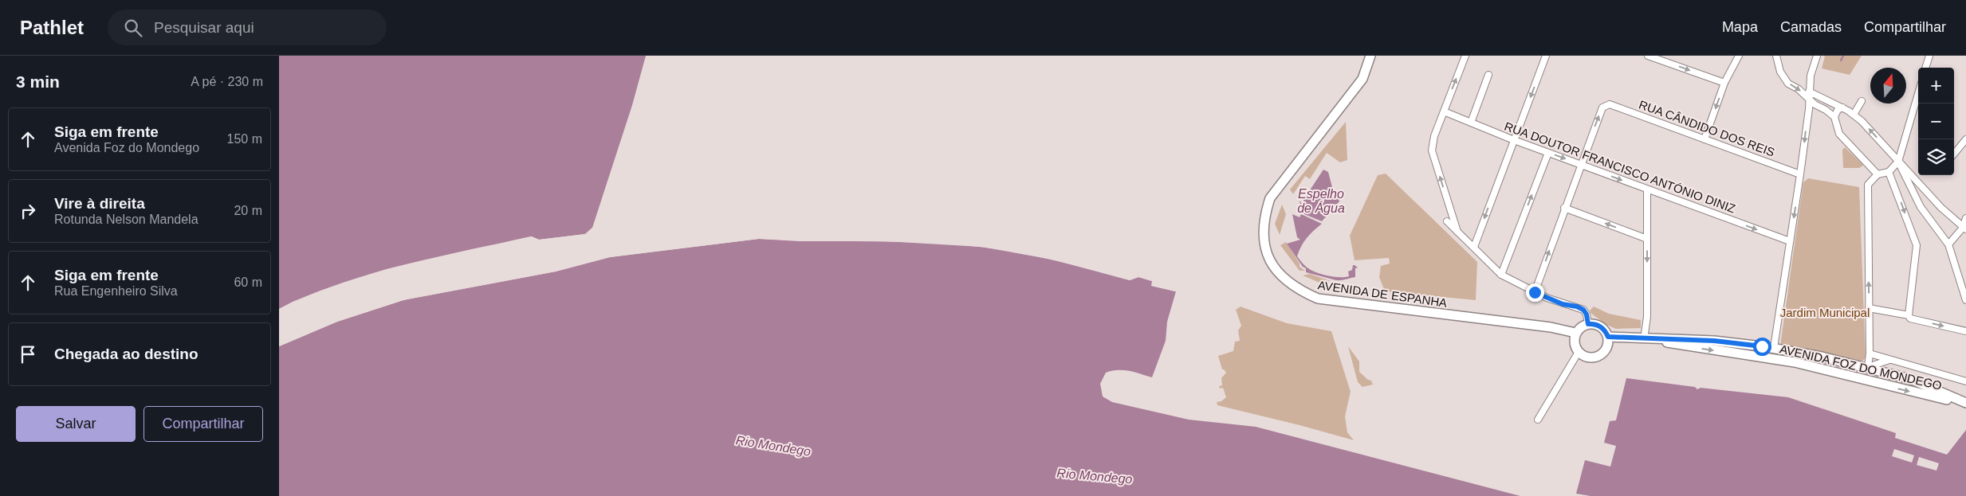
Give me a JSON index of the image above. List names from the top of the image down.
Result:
{
  "streets": {
    "main road": ["AVENIDA DE ESPANHA", "AVENIDA FOZ DO MONDEGO"],
    "street": ["RUA CÂNDIDO DOS REIS", "RUA DOUTOR FRANCISCO ANTÓNIO DINIZ"]
  },
  "crossings": [
    ["RUA CÂNDIDO DOS REIS", "RUA DOUTOR FRANCISCO ANTÓNIO DINIZ"],
    ["AVENIDA DE ESPANHA", "AVENIDA FOZ DO MONDEGO"]
  ],
  "water": ["Espelho de Água", "Rio Mondego"],
  "parks": ["Jardim Municipal"],
  "north": "top",
  "page": {
    "header": "Pathlet",
    "search": "Pesquisar aqui",
    "nav": ["Mapa", "Camadas", "Compartilhar"],
    "heading": ["3 min", "A pé · 230 m"],
    "map_buttons": ["+", "−"],
    "list": [
      ["Siga em frente", "Avenida Foz do Mondego", "150 m"],
      ["Vire à direita", "Rotunda Nelson Mandela", "20 m"],
      ["Siga em frente", "Rua Engenheiro Silva", "60 m"],
      "Chegada ao destino"
    ],
    "buttons": ["Salvar", "Compartilhar"]
  }
}
